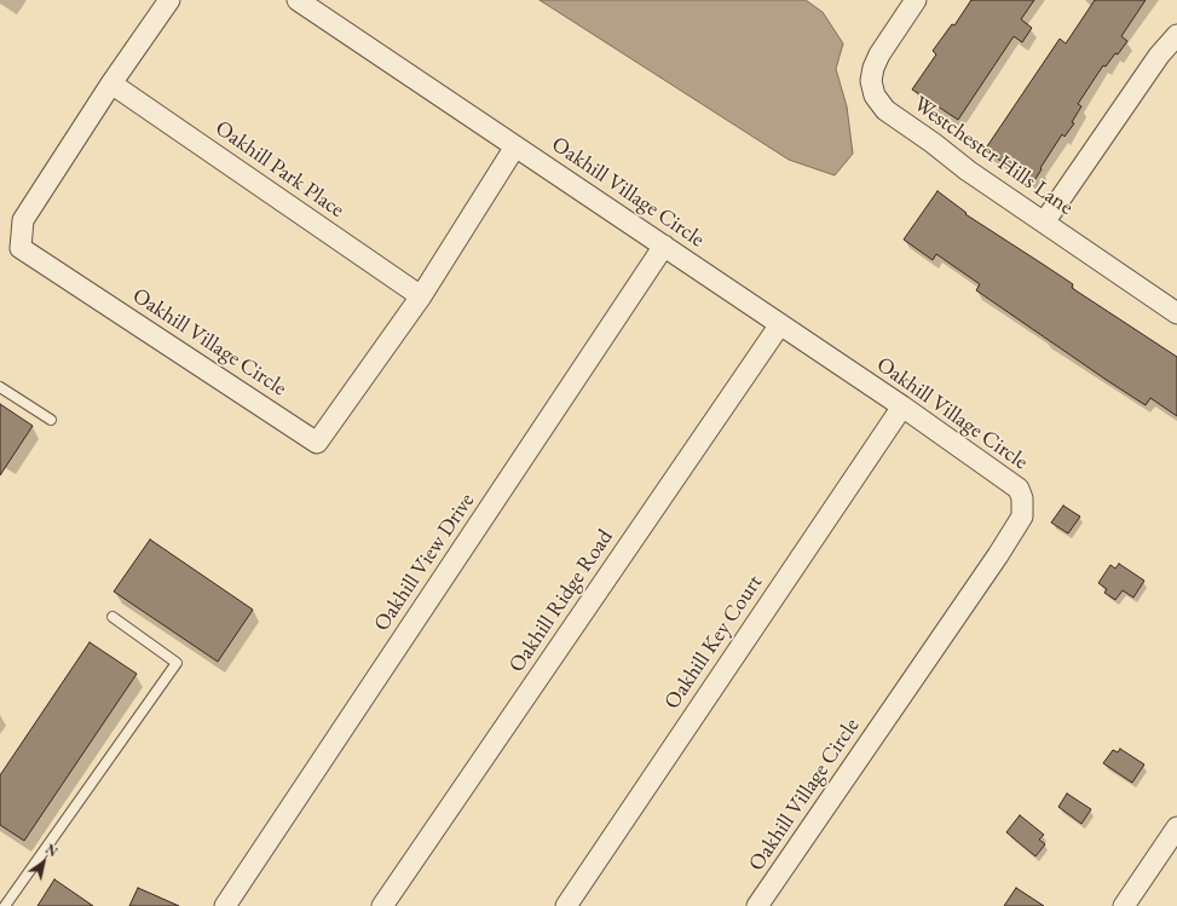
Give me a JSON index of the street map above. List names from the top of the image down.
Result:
{
  "streets": {
    "street": [
      "Westchester Hills Lane",
      "Oakhill Park Place",
      "Oakhill Village Circle",
      "Oakhill View Drive",
      "Oakhill Ridge Road",
      "Oakhill Key Court"
    ]
  },
  "crossings": [
    ["Oakhill Park Place", "Oakhill Village Circle"],
    ["Oakhill Village Circle", "Oakhill View Drive"],
    ["Oakhill Village Circle", "Oakhill Ridge Road"],
    ["Oakhill Village Circle", "Oakhill Key Court"]
  ],
  "north": "top right"
}
